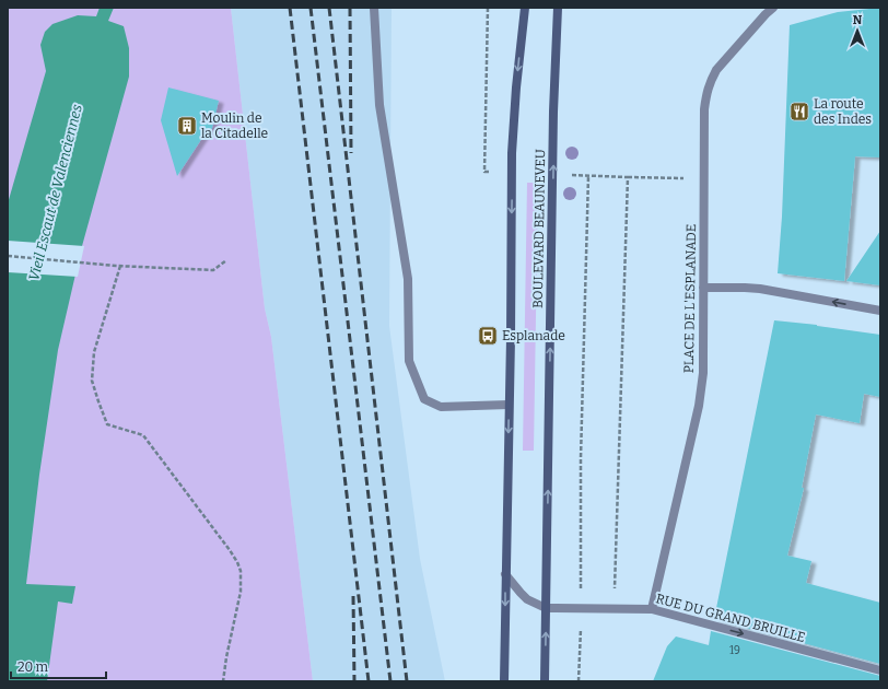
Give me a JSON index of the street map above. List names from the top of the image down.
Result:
{
  "streets": {
    "main road": ["BOULEVARD BEAUNEVEU"],
    "street": ["PLACE DE L'ESPLANADE", "RUE DU GRAND BRUILLE"]
  },
  "crossings": [
    ["BOULEVARD BEAUNEVEU", "RUE DU GRAND BRUILLE"],
    ["PLACE DE L'ESPLANADE", "RUE DU GRAND BRUILLE"]
  ],
  "one_way": ["RUE DU GRAND BRUILLE"],
  "water": ["Vieil Escaut de Valenciennes"],
  "places": {
    "restaurant": ["La route des Indes"],
    "building": ["Moulin de la Citadelle"],
    "bus stop": ["Esplanade"]
  },
  "house_numbers": ["19"],
  "scale_bar": "20 m",
  "north": "top"
}
